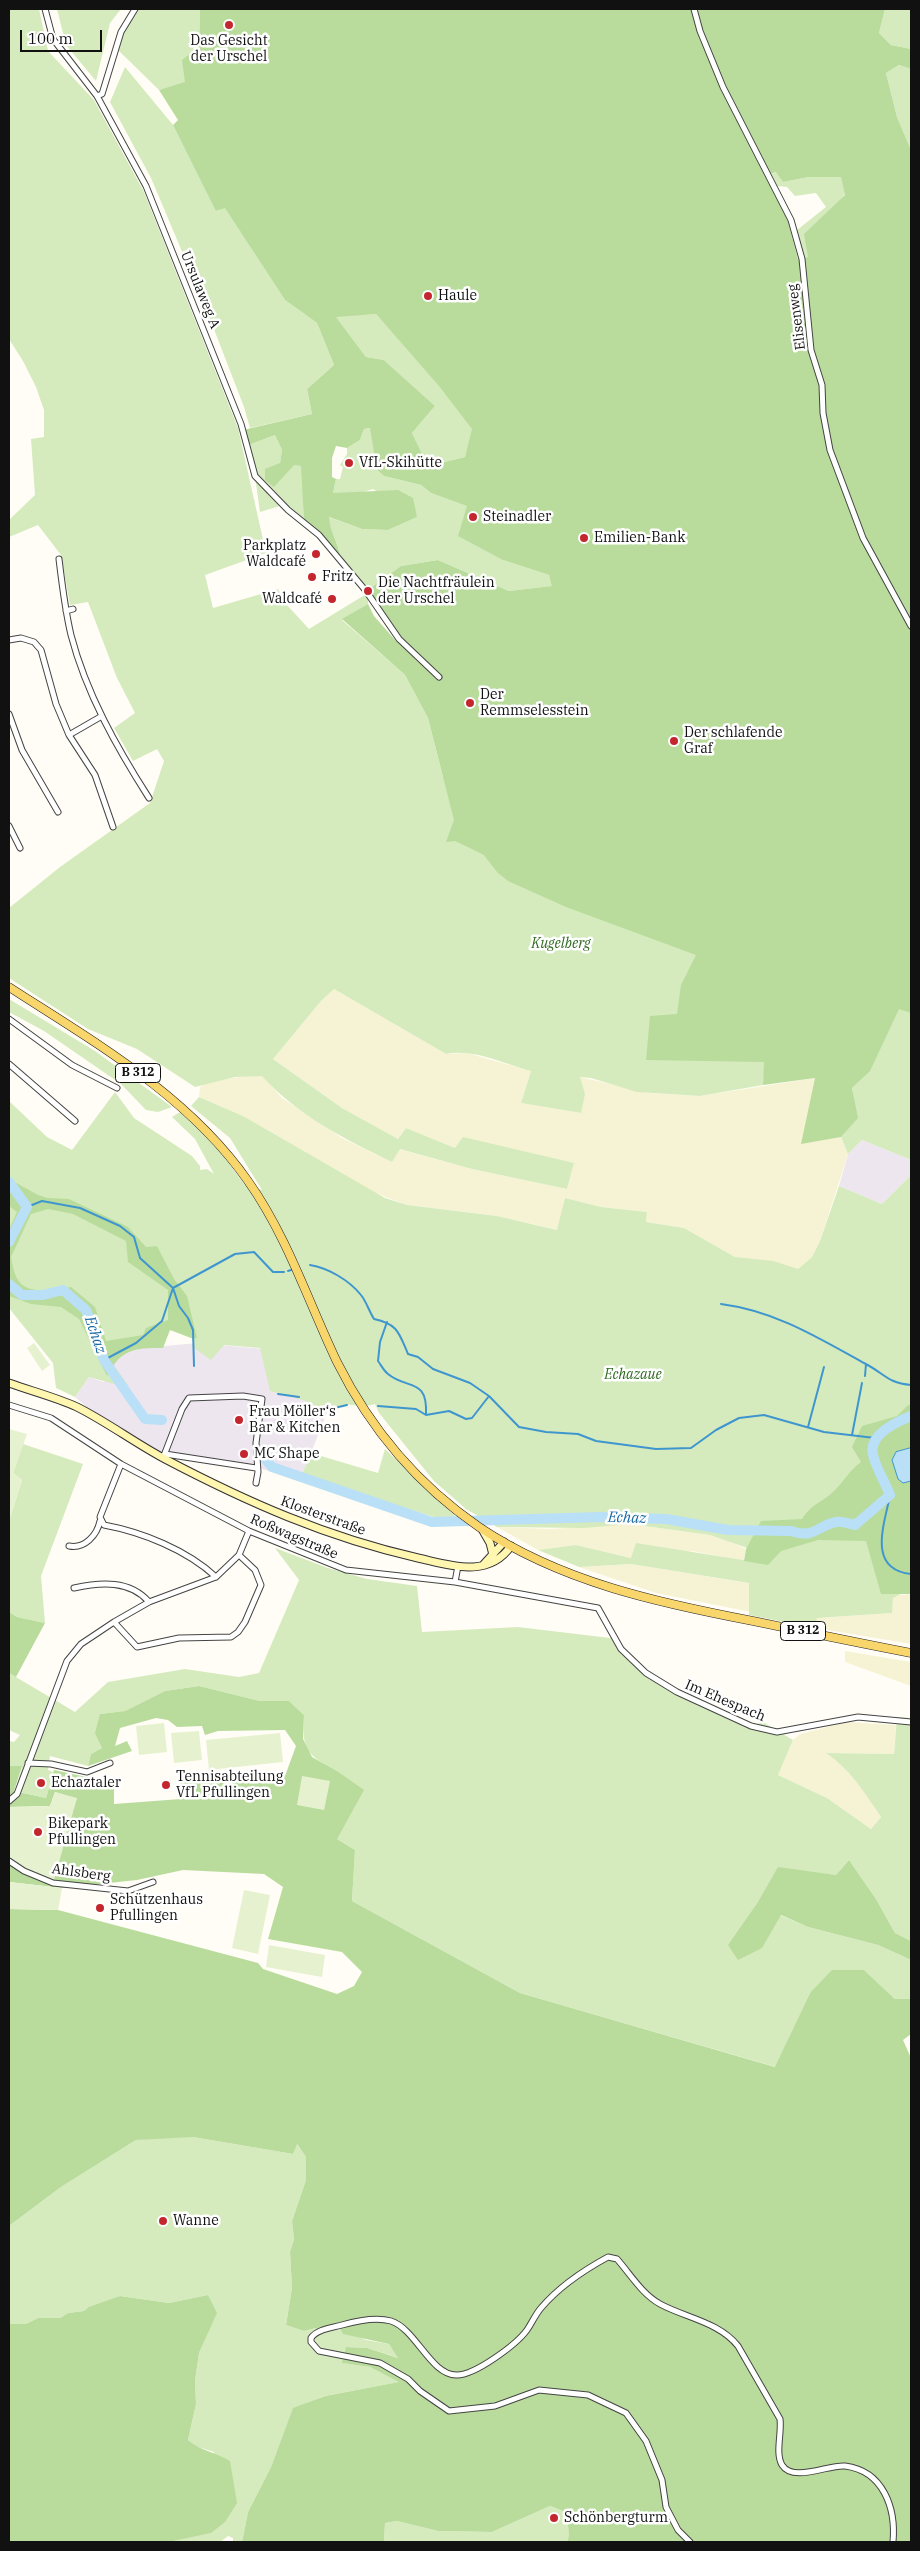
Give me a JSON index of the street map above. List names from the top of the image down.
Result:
{
  "streets": {
    "main road": ["B 312", "Klosterstraße"],
    "street": [
      "Ursulaweg A",
      "Elisenweg",
      "Roßwagstraße",
      "Im Ehespach",
      "Ahlsberg"
    ]
  },
  "crossings": [
    ["B 312", "Klosterstraße"],
    ["Roßwagstraße", "Im Ehespach"]
  ],
  "water": ["Echaz"],
  "parks": ["Kugelberg", "Echazaue"],
  "places": [
    "Das Gesicht der Urschel",
    "Haule",
    "VfL-Skihütte",
    "Steinadler",
    "Emilien-Bank",
    "Parkplatz Waldcafé",
    "Fritz",
    "Die Nachtfräulein der Urschel",
    "Waldcafé",
    "Der Remmselesstein",
    "Der schlafende Graf",
    "Frau Möller‘s Bar & Kitchen",
    "MC Shape",
    "Echaztaler",
    "Tennisabteilung VfL Pfullingen",
    "Bikepark Pfullingen",
    "Schützenhaus Pfullingen",
    "Wanne",
    "Schönbergturm"
  ],
  "scale_bar": "100 m"
}
